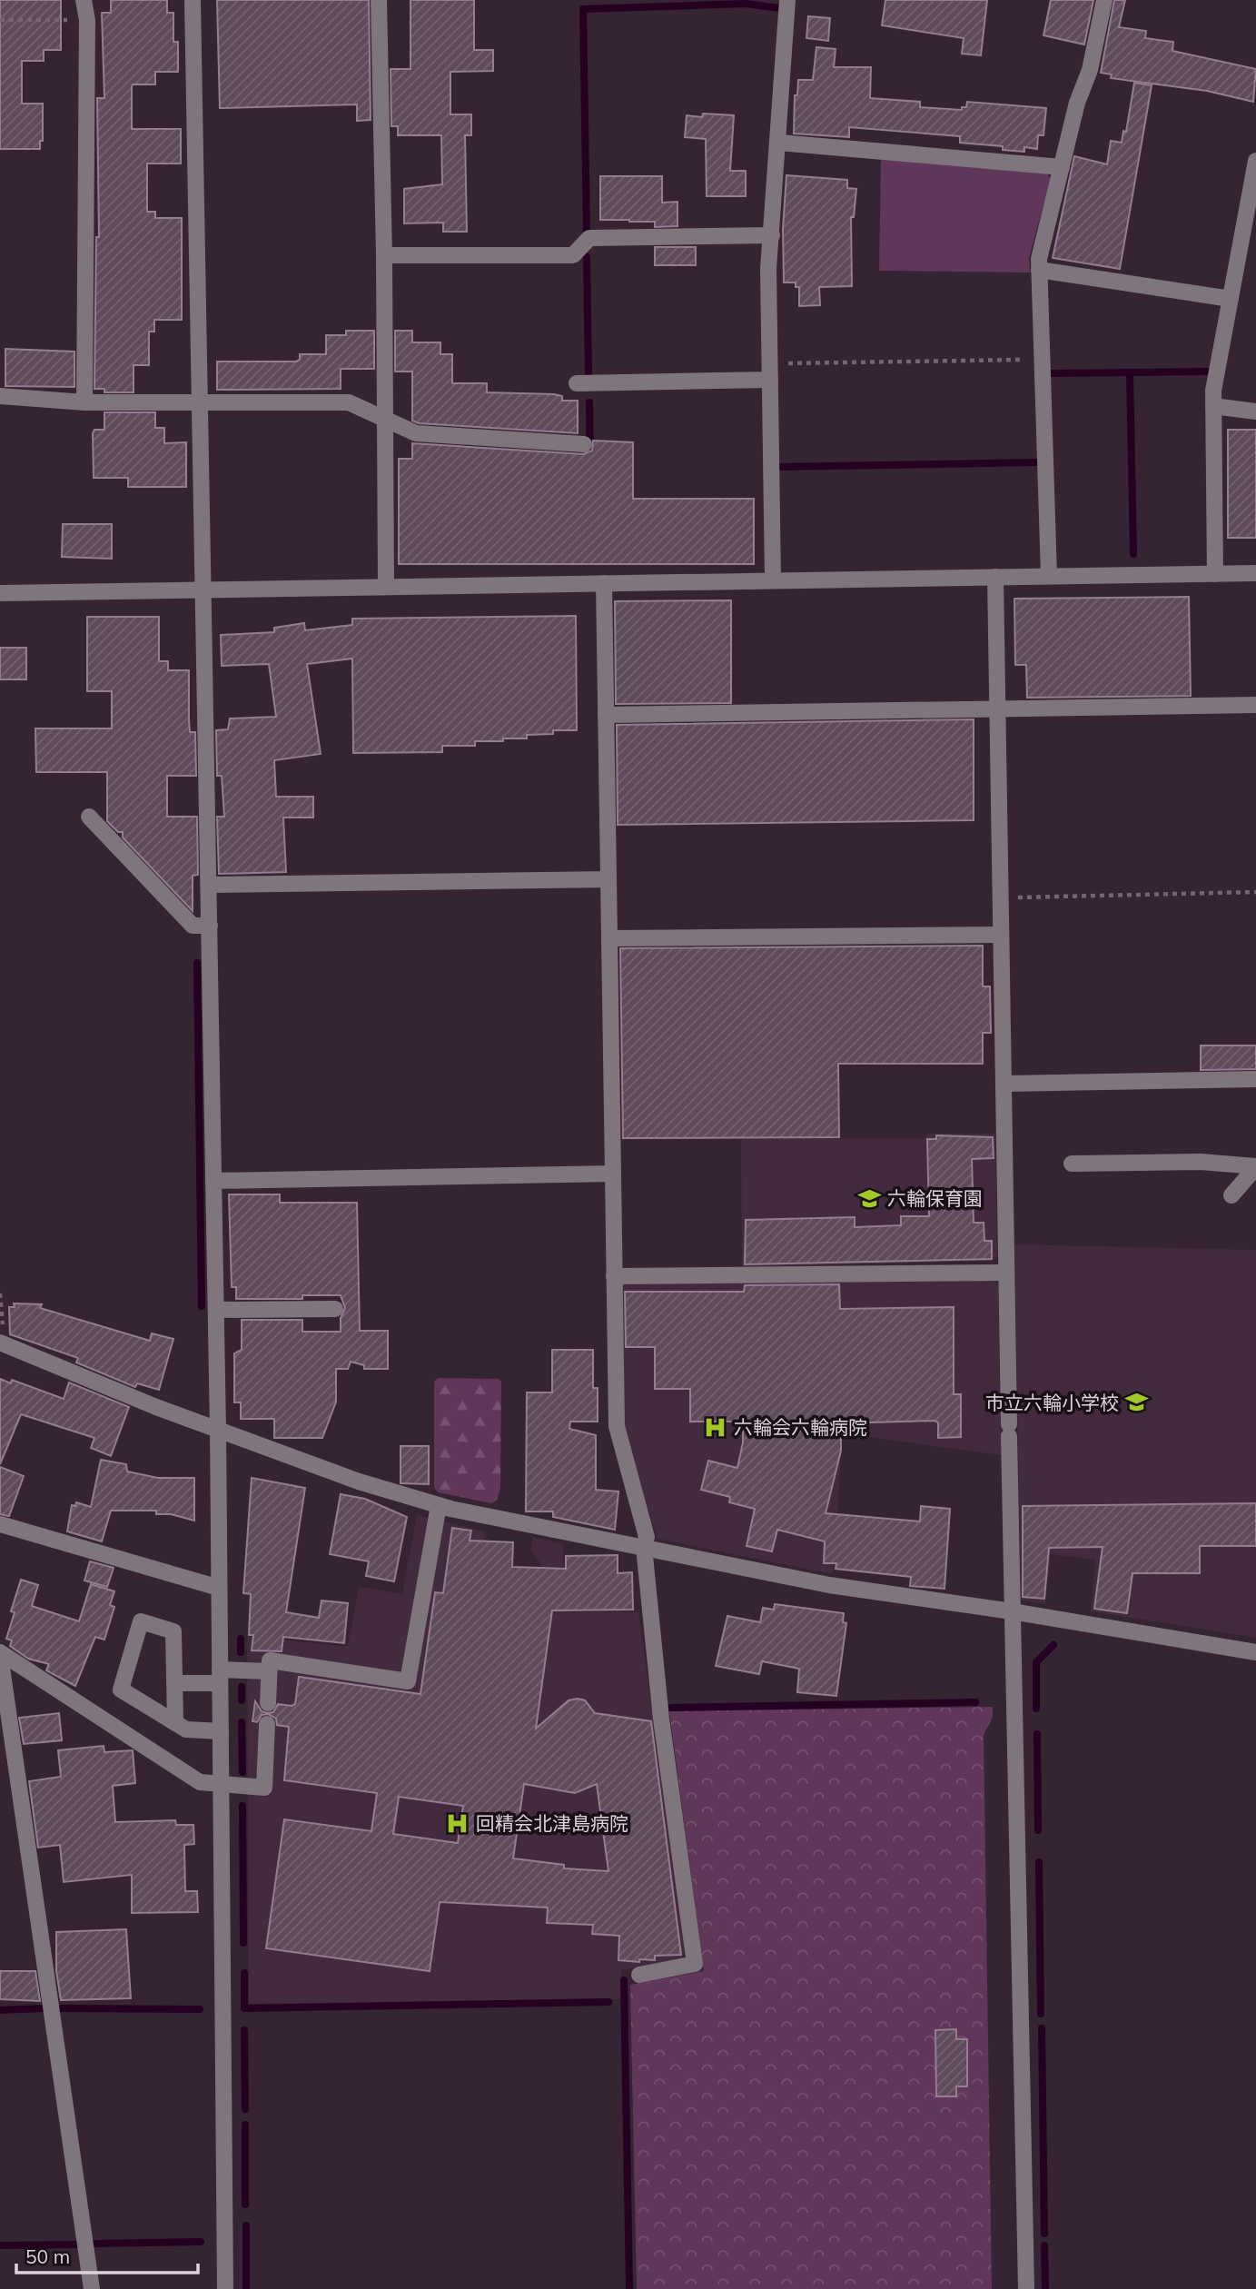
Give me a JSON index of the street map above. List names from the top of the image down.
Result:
{
  "places": {
    "school or university": ["六輪保育園", "市立六輪小学校"],
    "hospital": ["六輪会六輪病院", "回精会北津島病院"]
  },
  "scale_bar": "50 m"
}
